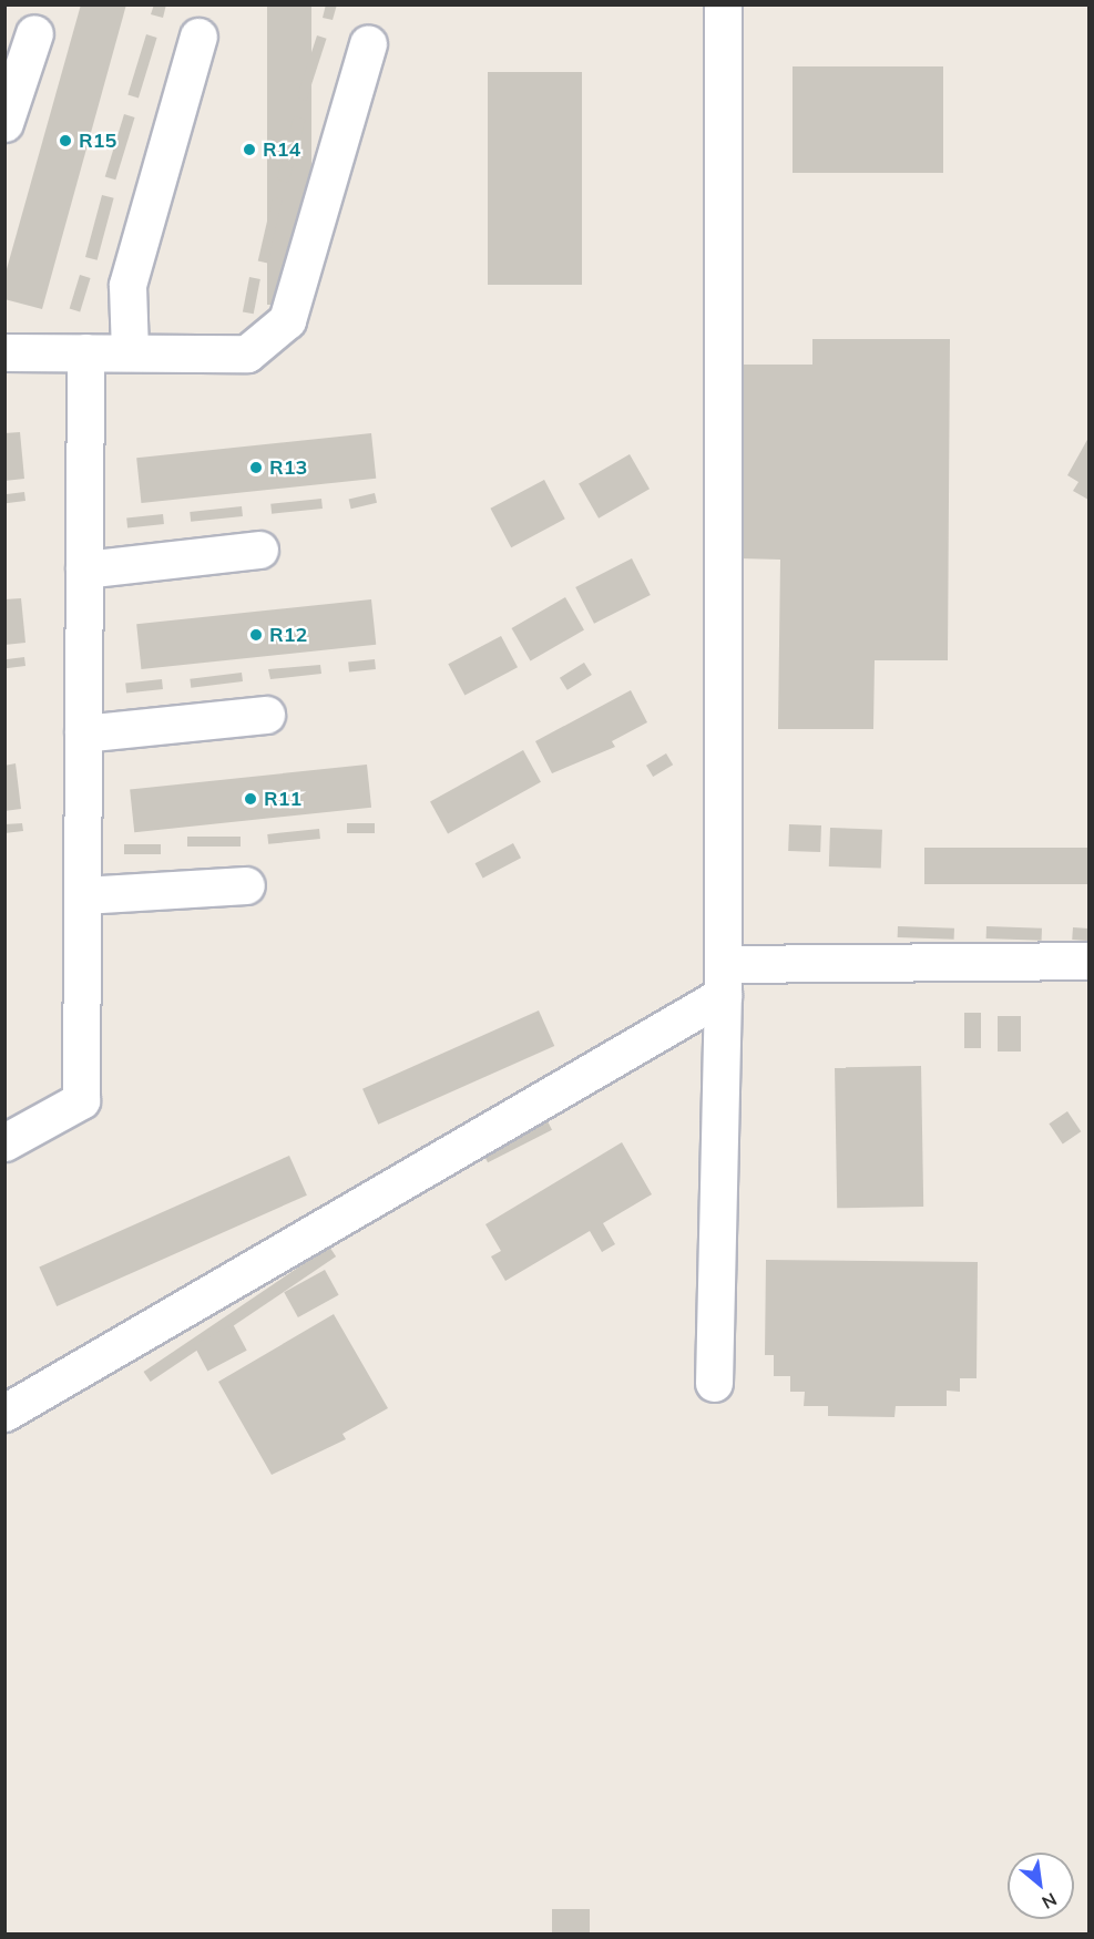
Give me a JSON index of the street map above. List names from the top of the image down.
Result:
{
  "places": [
    "R15",
    "R14",
    "R13",
    "R12",
    "R11"
  ],
  "north": "bottom right"
}
